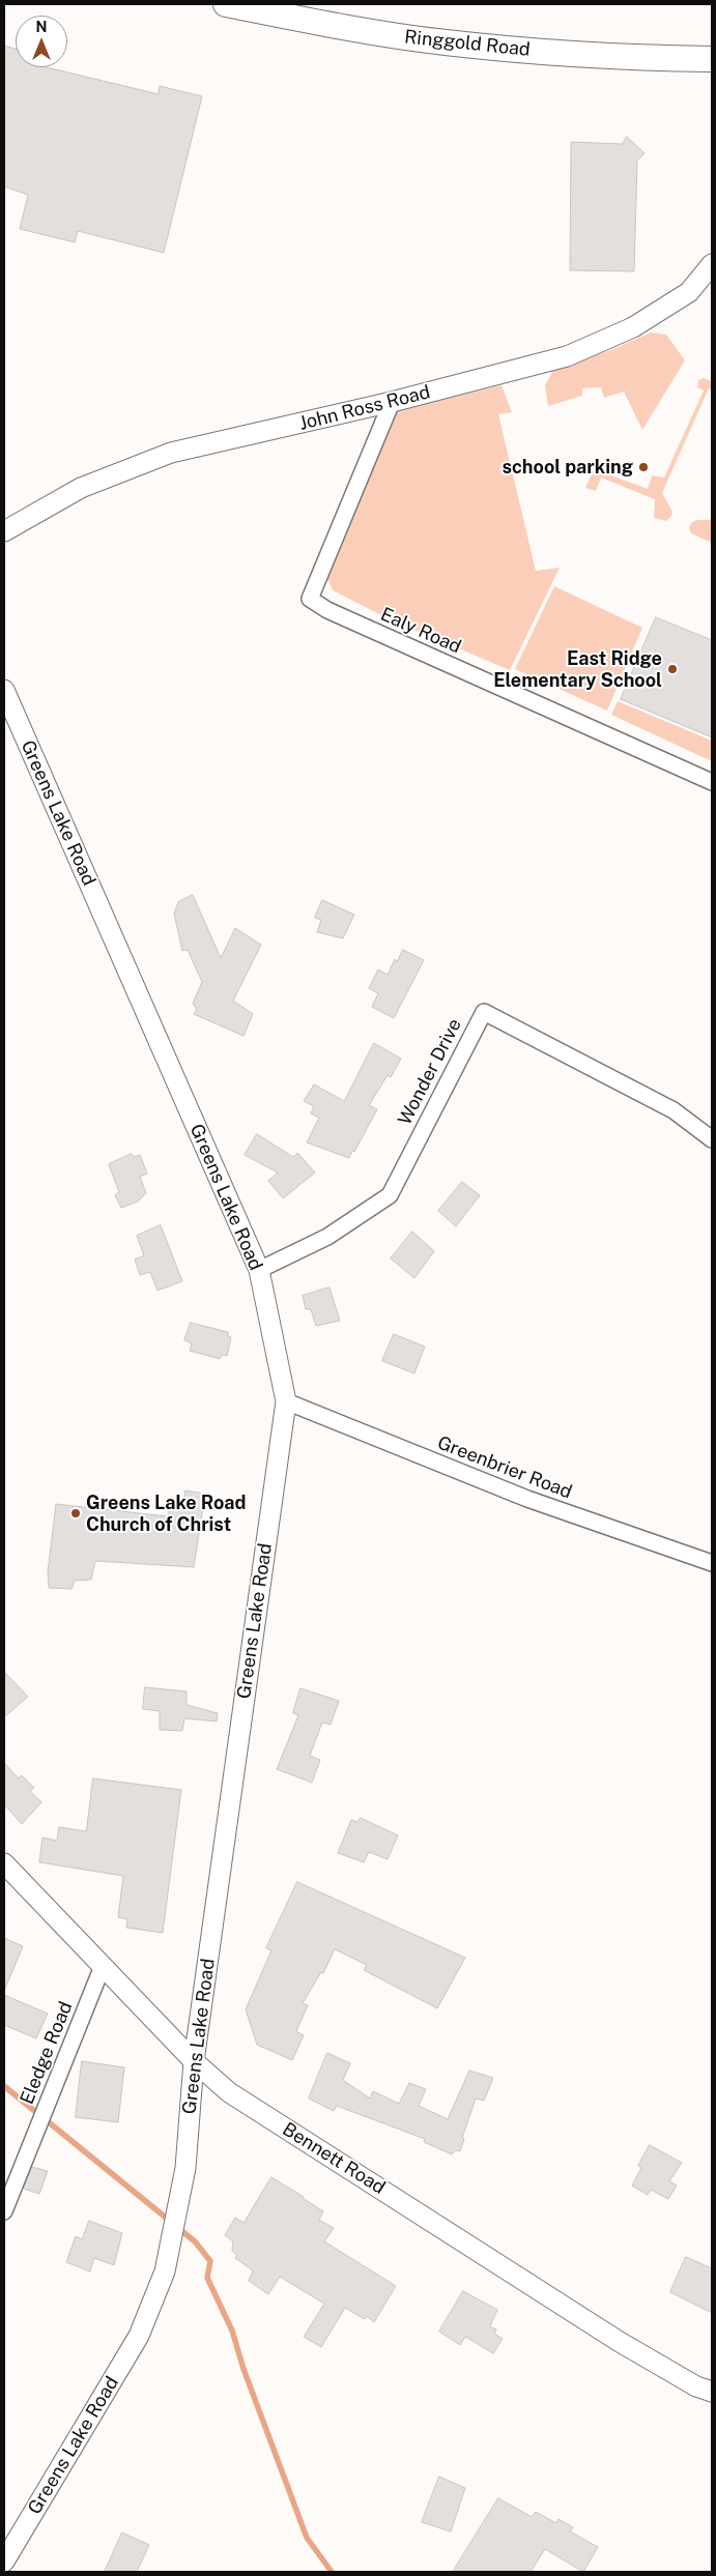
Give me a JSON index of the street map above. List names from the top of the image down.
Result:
{
  "streets": {
    "main road": ["Ringgold Road"],
    "street": [
      "John Ross Road",
      "Ealy Road",
      "Greens Lake Road",
      "Wonder Drive",
      "Greenbrier Road",
      "Eledge Road",
      "Bennett Road"
    ]
  },
  "crossings": [
    ["John Ross Road", "Ealy Road"],
    ["Greens Lake Road", "Wonder Drive"],
    ["Greens Lake Road", "Greenbrier Road"],
    ["Greens Lake Road", "Bennett Road"],
    ["Eledge Road", "Bennett Road"]
  ],
  "places": ["school parking", "East Ridge Elementary School", "Greens Lake Road Church of Christ"],
  "north": "top"
}
